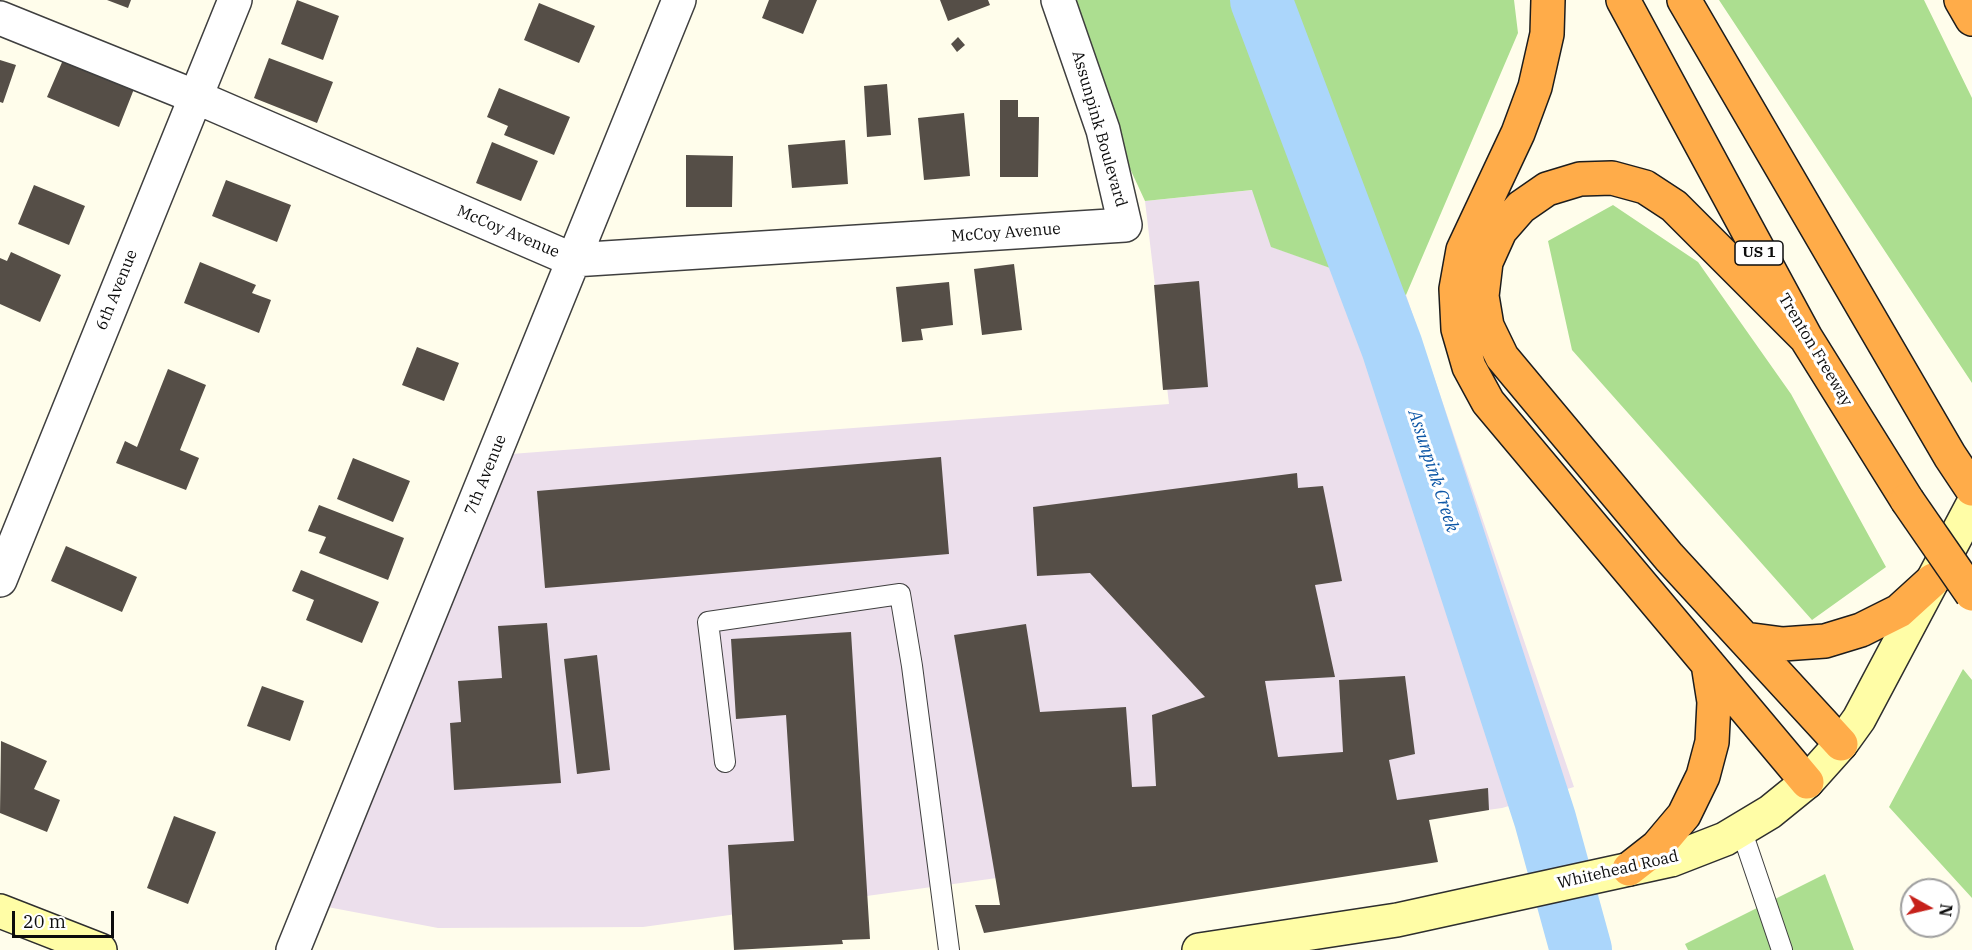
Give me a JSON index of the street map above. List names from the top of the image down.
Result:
{
  "streets": {
    "highway": ["US 1", "Trenton Freeway"],
    "main road": ["Whitehead Road"],
    "street": [
      "Assunpink Boulevard",
      "McCoy Avenue",
      "6th Avenue",
      "7th Avenue"
    ]
  },
  "crossings": [
    ["Assunpink Boulevard", "McCoy Avenue"],
    ["McCoy Avenue", "6th Avenue"],
    ["McCoy Avenue", "7th Avenue"]
  ],
  "water": ["Assunpink Creek"],
  "scale_bar": "20 m",
  "north": "right"
}
